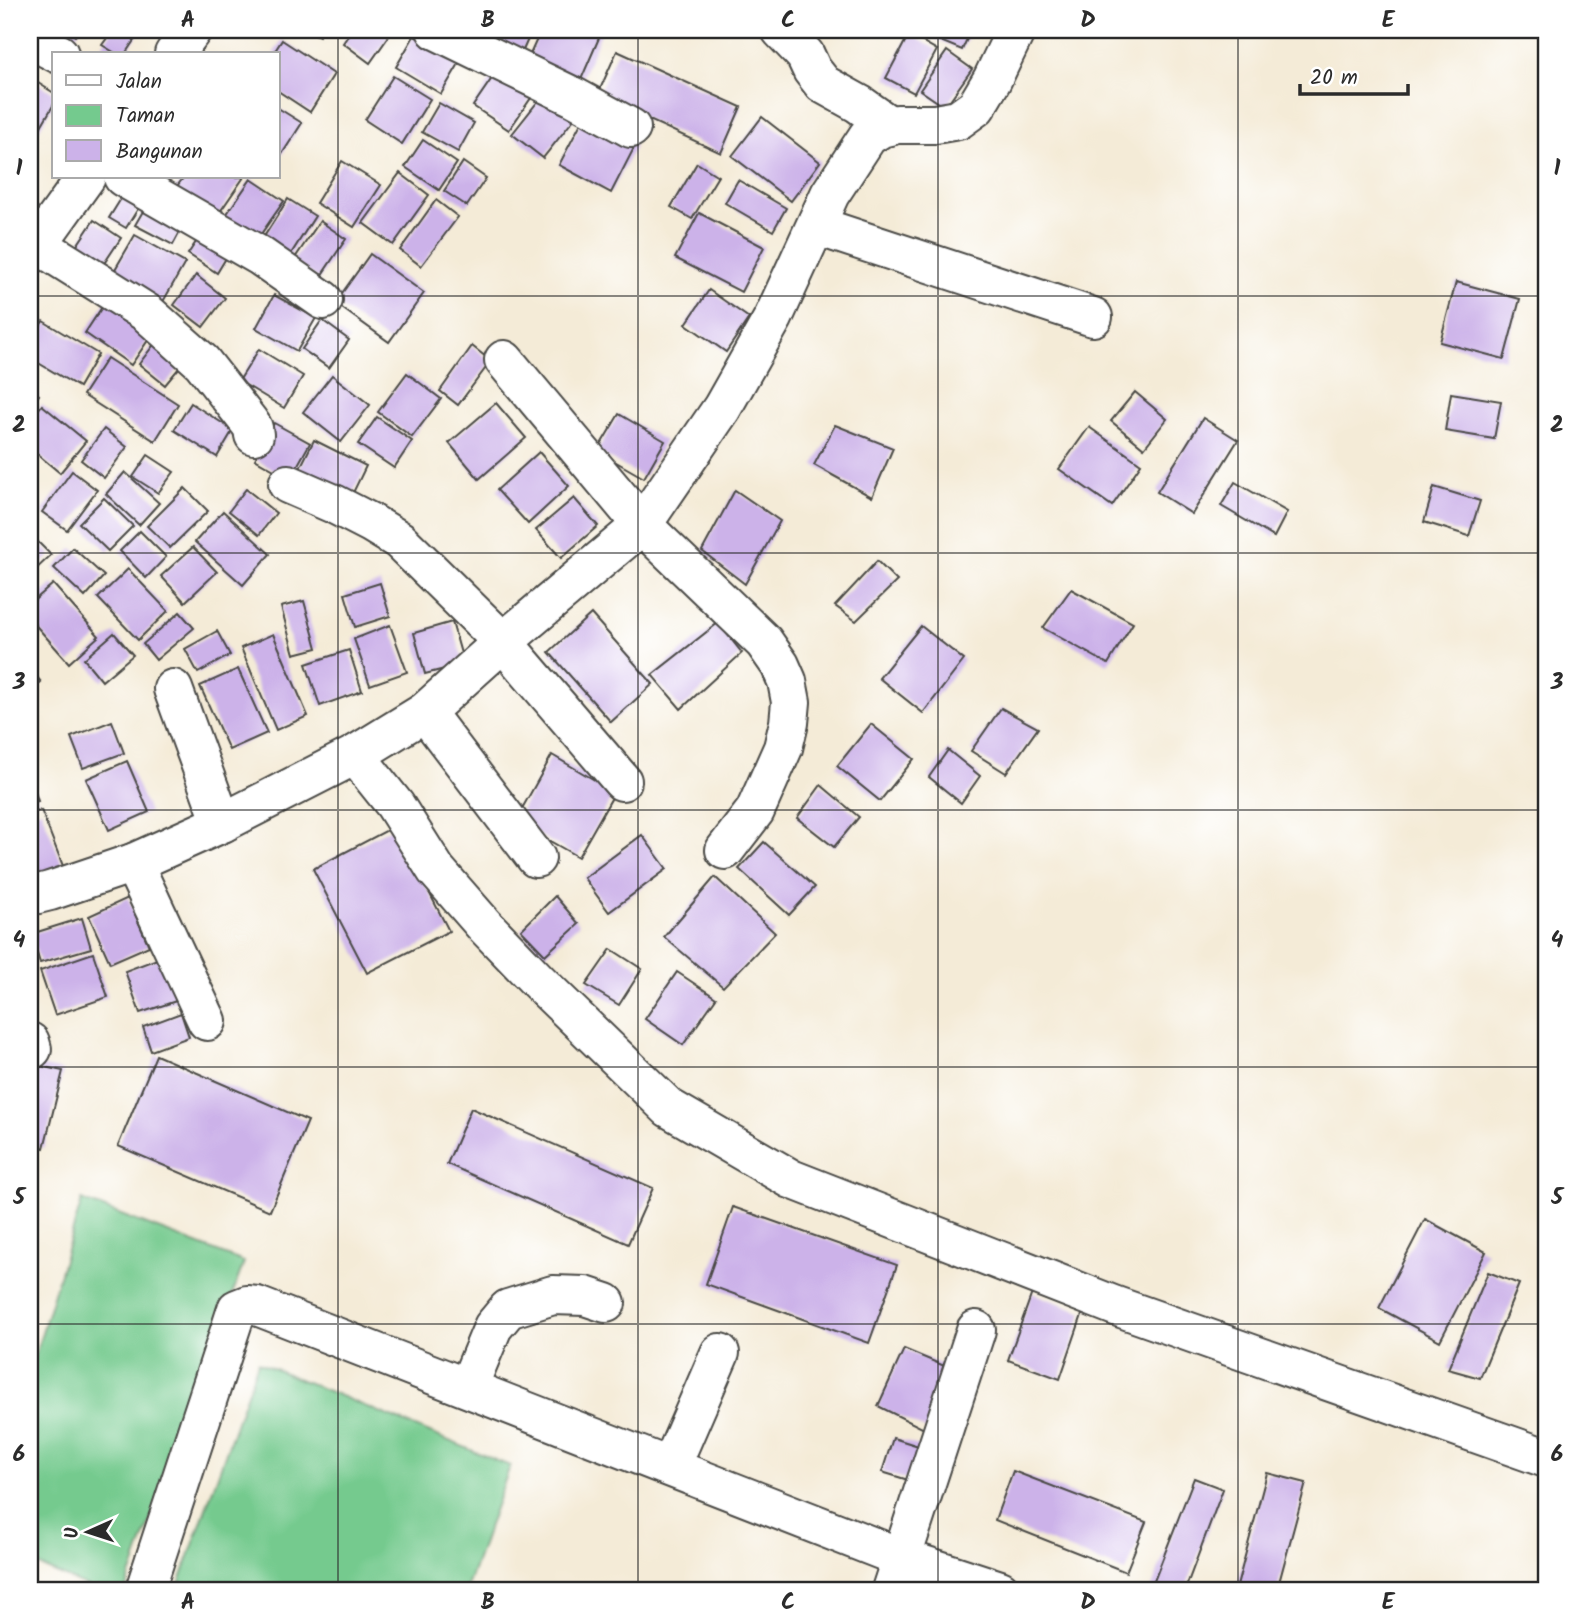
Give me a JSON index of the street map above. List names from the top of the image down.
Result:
{
  "legend": ["Jalan", "Taman", "Bangunan"],
  "scale_bar": "20 m",
  "north": "left",
  "grid": {
    "columns": [
      "A",
      "B",
      "C",
      "D",
      "E"
    ],
    "rows": [
      "1",
      "2",
      "3",
      "4",
      "5",
      "6"
    ]
  }
}
